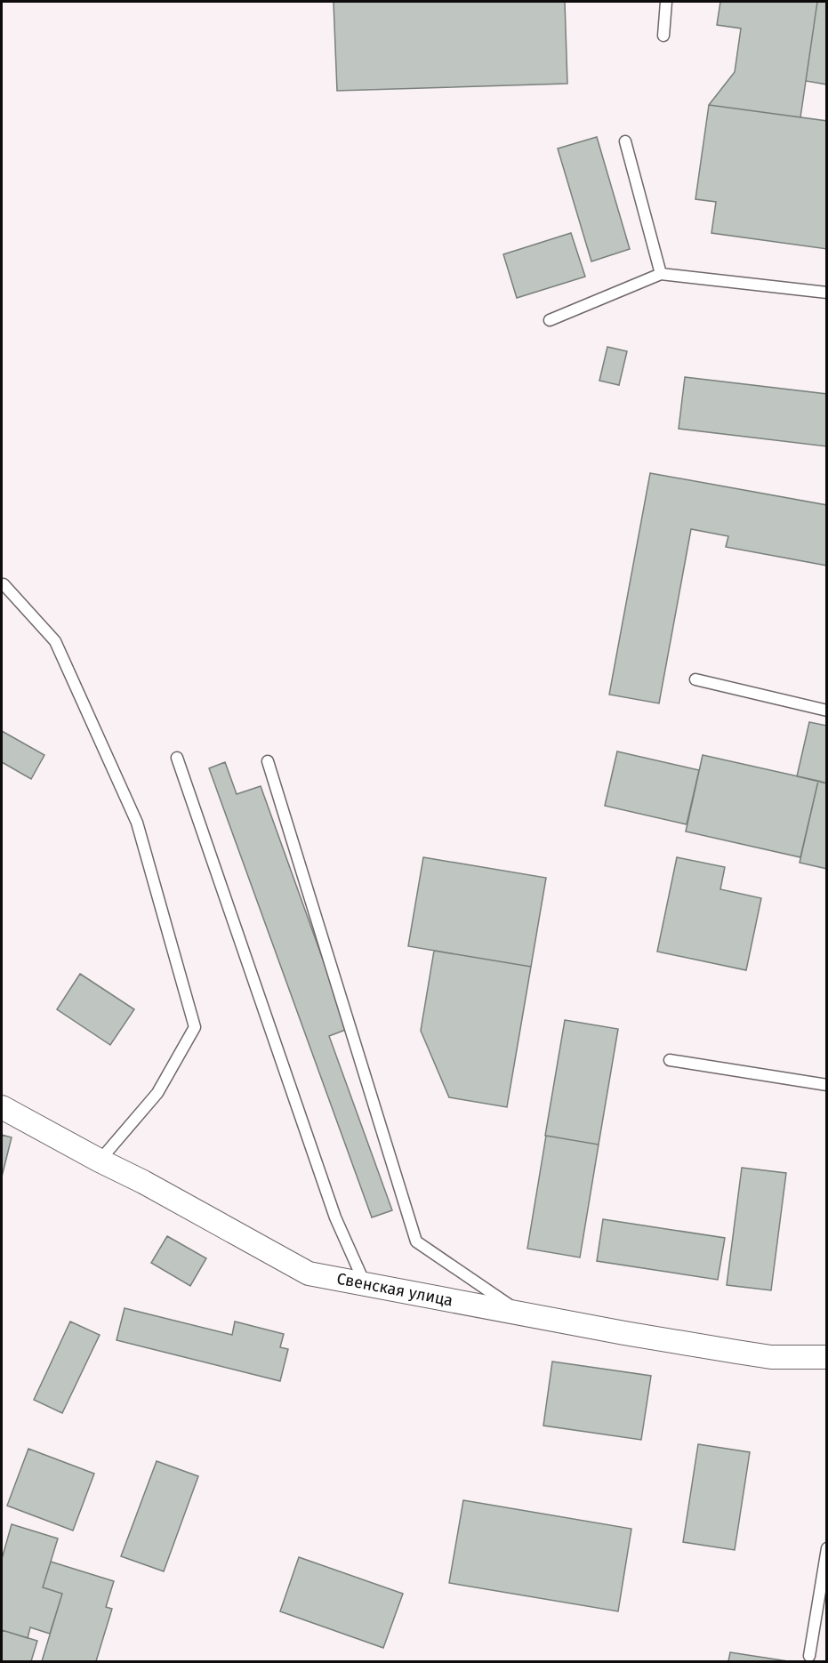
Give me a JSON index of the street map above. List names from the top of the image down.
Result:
{
  "streets": {
    "street": ["Свенская улица"]
  }
}
